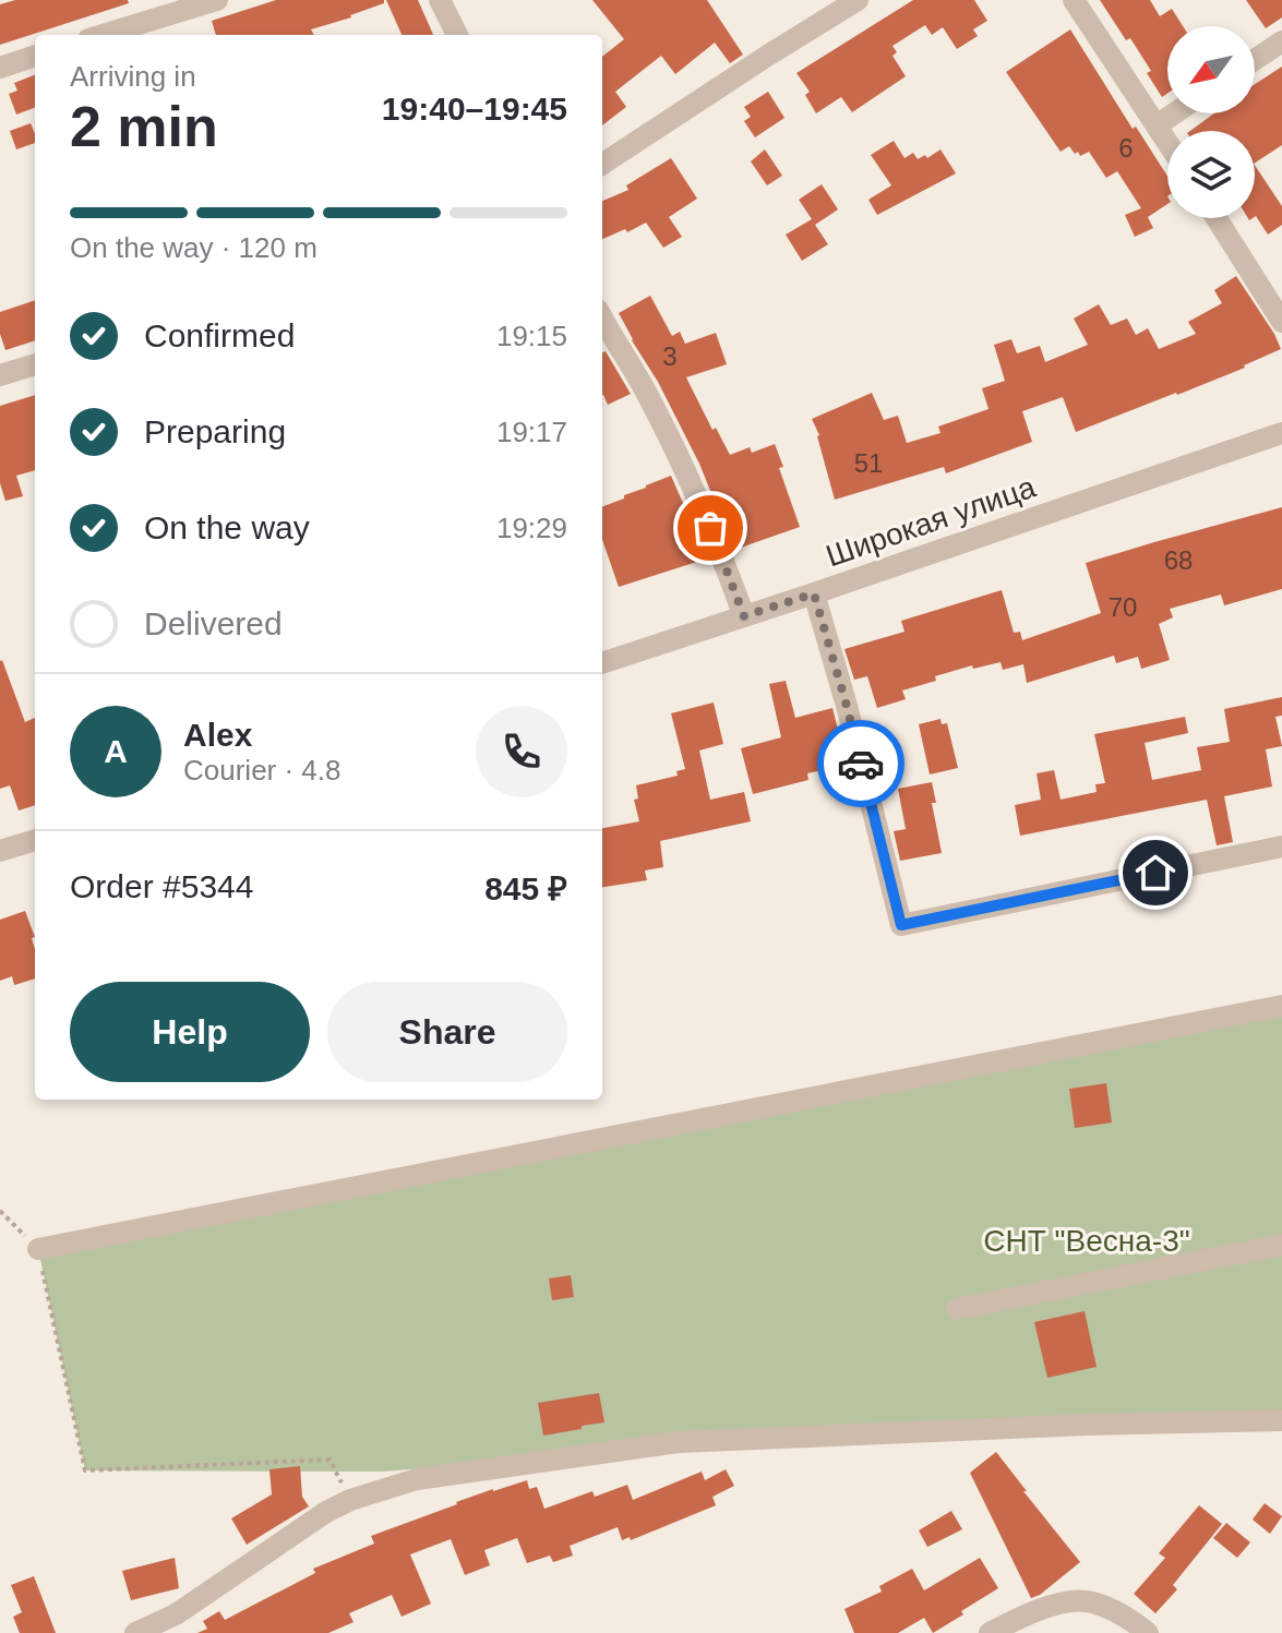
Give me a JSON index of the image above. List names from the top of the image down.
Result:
{
  "streets": {
    "street": ["Широкая улица"]
  },
  "parks": ["СНТ \"Весна-3\""],
  "house_numbers": [
    "6",
    "3",
    "51",
    "68",
    "70"
  ],
  "north": "bottom left",
  "page": {
    "heading": ["2 min", "Arriving in", "19:40–19:45"],
    "panel": [
      "Alex",
      "Courier · 4.8",
      "Order #5344",
      "845 ₽"
    ],
    "bar": "On the way · 120 m",
    "list": [
      ["Confirmed", "19:15"],
      ["Preparing", "19:17"],
      ["On the way", "19:29"],
      "Delivered"
    ],
    "round": "A",
    "buttons": ["Help", "Share"]
  }
}
